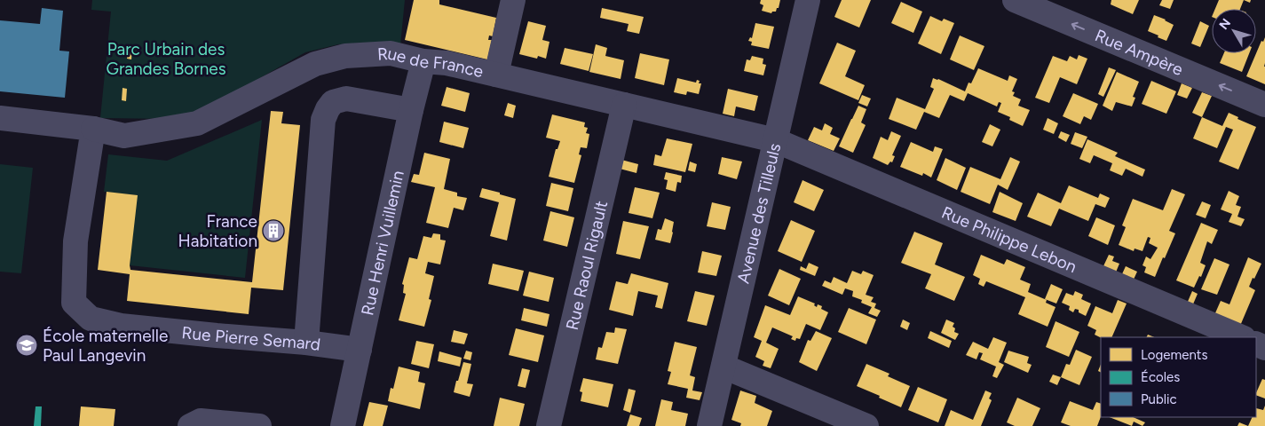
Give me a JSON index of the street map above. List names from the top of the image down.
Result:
{
  "streets": {
    "street": [
      "Rue Ampère",
      "Rue de France",
      "Avenue des Tilleuls",
      "Rue Philippe Lebon",
      "Rue Henri Vuillemin",
      "Rue Raoul Rigault",
      "Rue Pierre Semard"
    ]
  },
  "crossings": [
    ["Rue de France", "Avenue des Tilleuls"],
    ["Rue de France", "Rue Philippe Lebon"],
    ["Rue de France", "Rue Henri Vuillemin"],
    ["Rue de France", "Rue Raoul Rigault"],
    ["Rue de France", "Rue Pierre Semard"],
    ["Avenue des Tilleuls", "Rue Philippe Lebon"],
    ["Rue Henri Vuillemin", "Rue Pierre Semard"]
  ],
  "one_way": ["Rue Ampère"],
  "parks": ["Parc Urbain des Grandes Bornes"],
  "places": {
    "building": ["France Habitation"],
    "school or university": ["École maternelle Paul Langevin"]
  },
  "legend": ["Logements", "Écoles", "Public"],
  "north": "top left"
}
